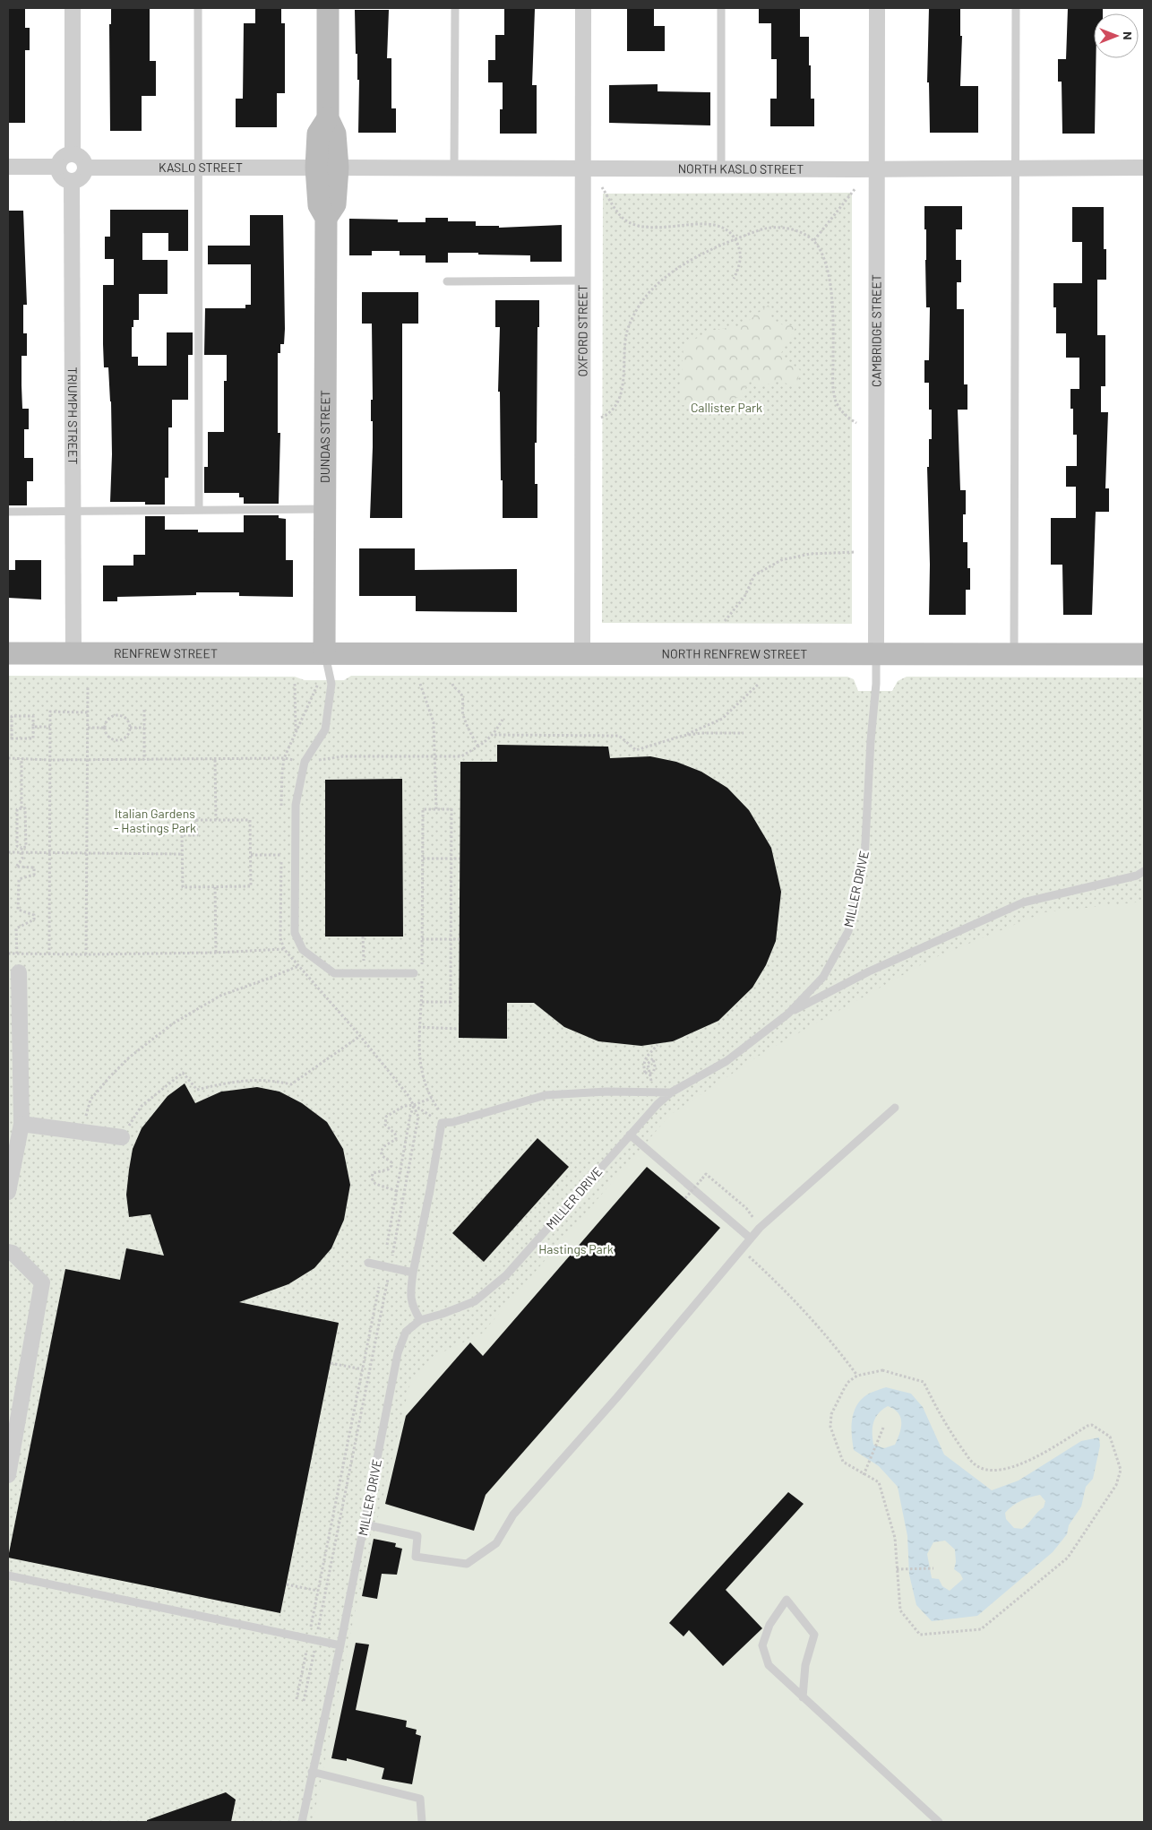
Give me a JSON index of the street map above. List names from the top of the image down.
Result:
{
  "streets": {
    "street": [
      "KASLO STREET",
      "NORTH KASLO STREET",
      "OXFORD STREET",
      "CAMBRIDGE STREET",
      "TRIUMPH STREET",
      "DUNDAS STREET",
      "RENFREW STREET",
      "NORTH RENFREW STREET"
    ],
    "lane": ["MILLER DRIVE"]
  },
  "crossings": [
    ["KASLO STREET", "NORTH KASLO STREET"],
    ["KASLO STREET", "TRIUMPH STREET"],
    ["KASLO STREET", "DUNDAS STREET"],
    ["NORTH KASLO STREET", "OXFORD STREET"],
    ["NORTH KASLO STREET", "CAMBRIDGE STREET"],
    ["NORTH KASLO STREET", "DUNDAS STREET"],
    ["OXFORD STREET", "NORTH RENFREW STREET"],
    ["CAMBRIDGE STREET", "NORTH RENFREW STREET"],
    ["CAMBRIDGE STREET", "MILLER DRIVE"],
    ["TRIUMPH STREET", "RENFREW STREET"],
    ["DUNDAS STREET", "RENFREW STREET"],
    ["DUNDAS STREET", "NORTH RENFREW STREET"],
    ["RENFREW STREET", "NORTH RENFREW STREET"],
    ["NORTH RENFREW STREET", "MILLER DRIVE"]
  ],
  "parks": ["Callister Park", "Italian Gardens - Hastings Park", "Hastings Park"],
  "north": "right"
}
